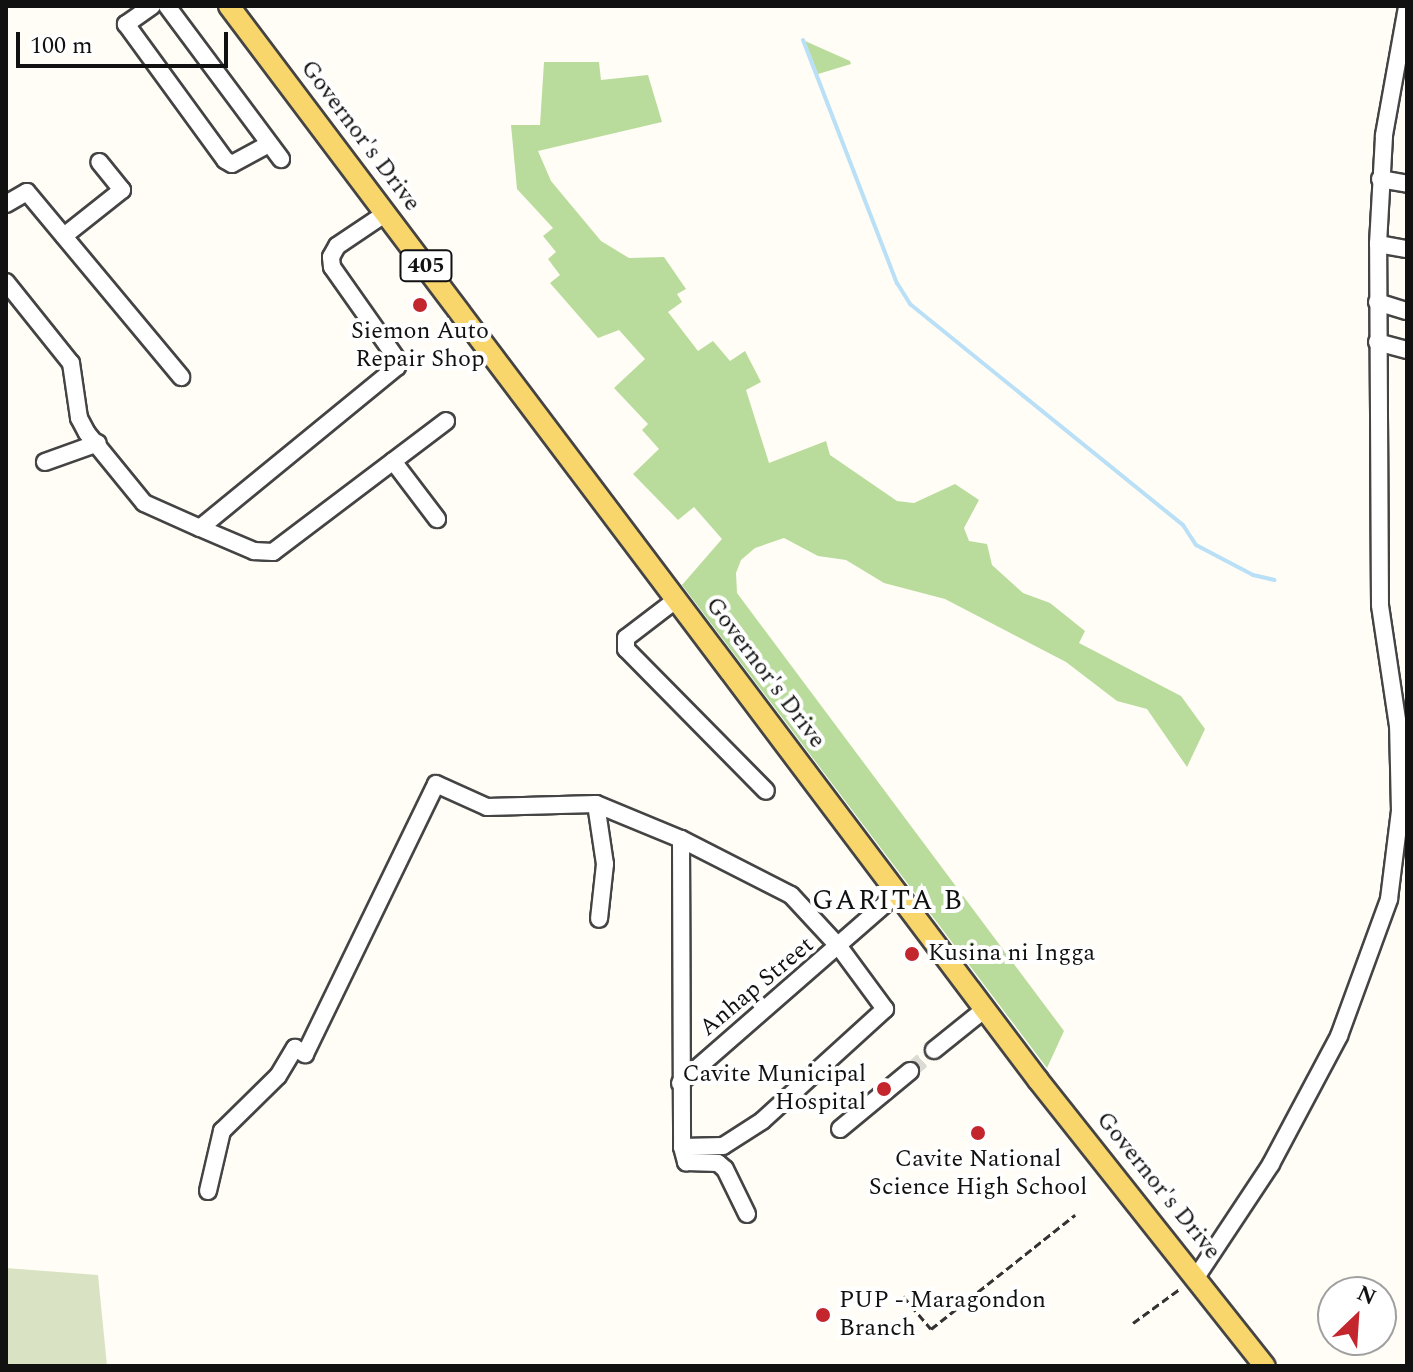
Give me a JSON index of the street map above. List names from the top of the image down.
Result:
{
  "streets": {
    "main road": ["Governor's Drive", "405"],
    "street": ["Anhap Street"]
  },
  "crossings": [
    ["Governor's Drive", "Anhap Street"]
  ],
  "districts": ["GARITA B"],
  "places": [
    "Siemon Auto Repair Shop",
    "Kusina ni Ingga",
    "Cavite Municipal Hospital",
    "Cavite National Science High School",
    "PUP - Maragondon Branch"
  ],
  "scale_bar": "100 m",
  "north": "top right"
}
